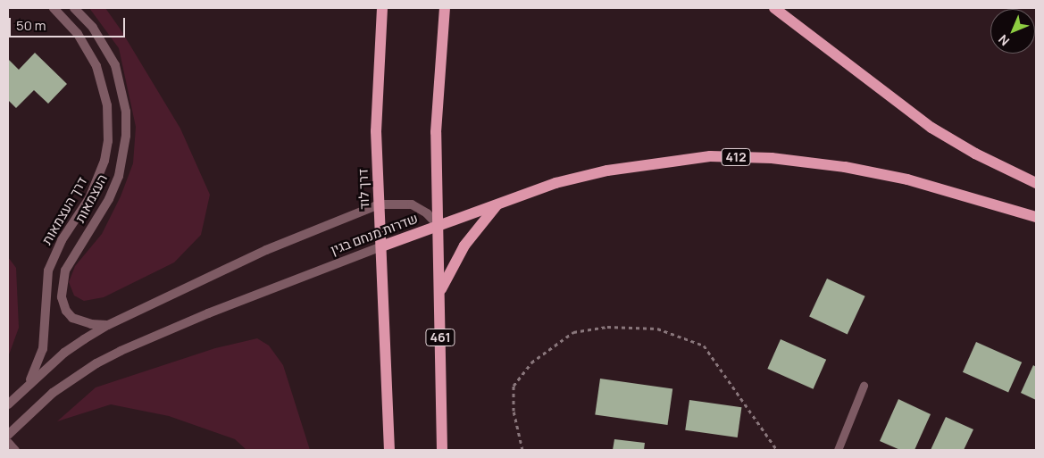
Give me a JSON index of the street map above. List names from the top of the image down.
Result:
{
  "streets": {
    "main road": [
      "412",
      "דרך לוד",
      "שדרות מנחם בגין",
      "461"
    ],
    "street": ["העצמאות", "דרך העצמאות"]
  },
  "crossings": [
    ["412", "שדרות מנחם בגין"],
    ["412", "461"],
    ["דרך לוד", "שדרות מנחם בגין"],
    ["העצמאות", "שדרות מנחם בגין"],
    ["דרך העצמאות", "שדרות מנחם בגין"],
    ["שדרות מנחם בגין", "461"]
  ],
  "scale_bar": "50 m",
  "north": "bottom left"
}
